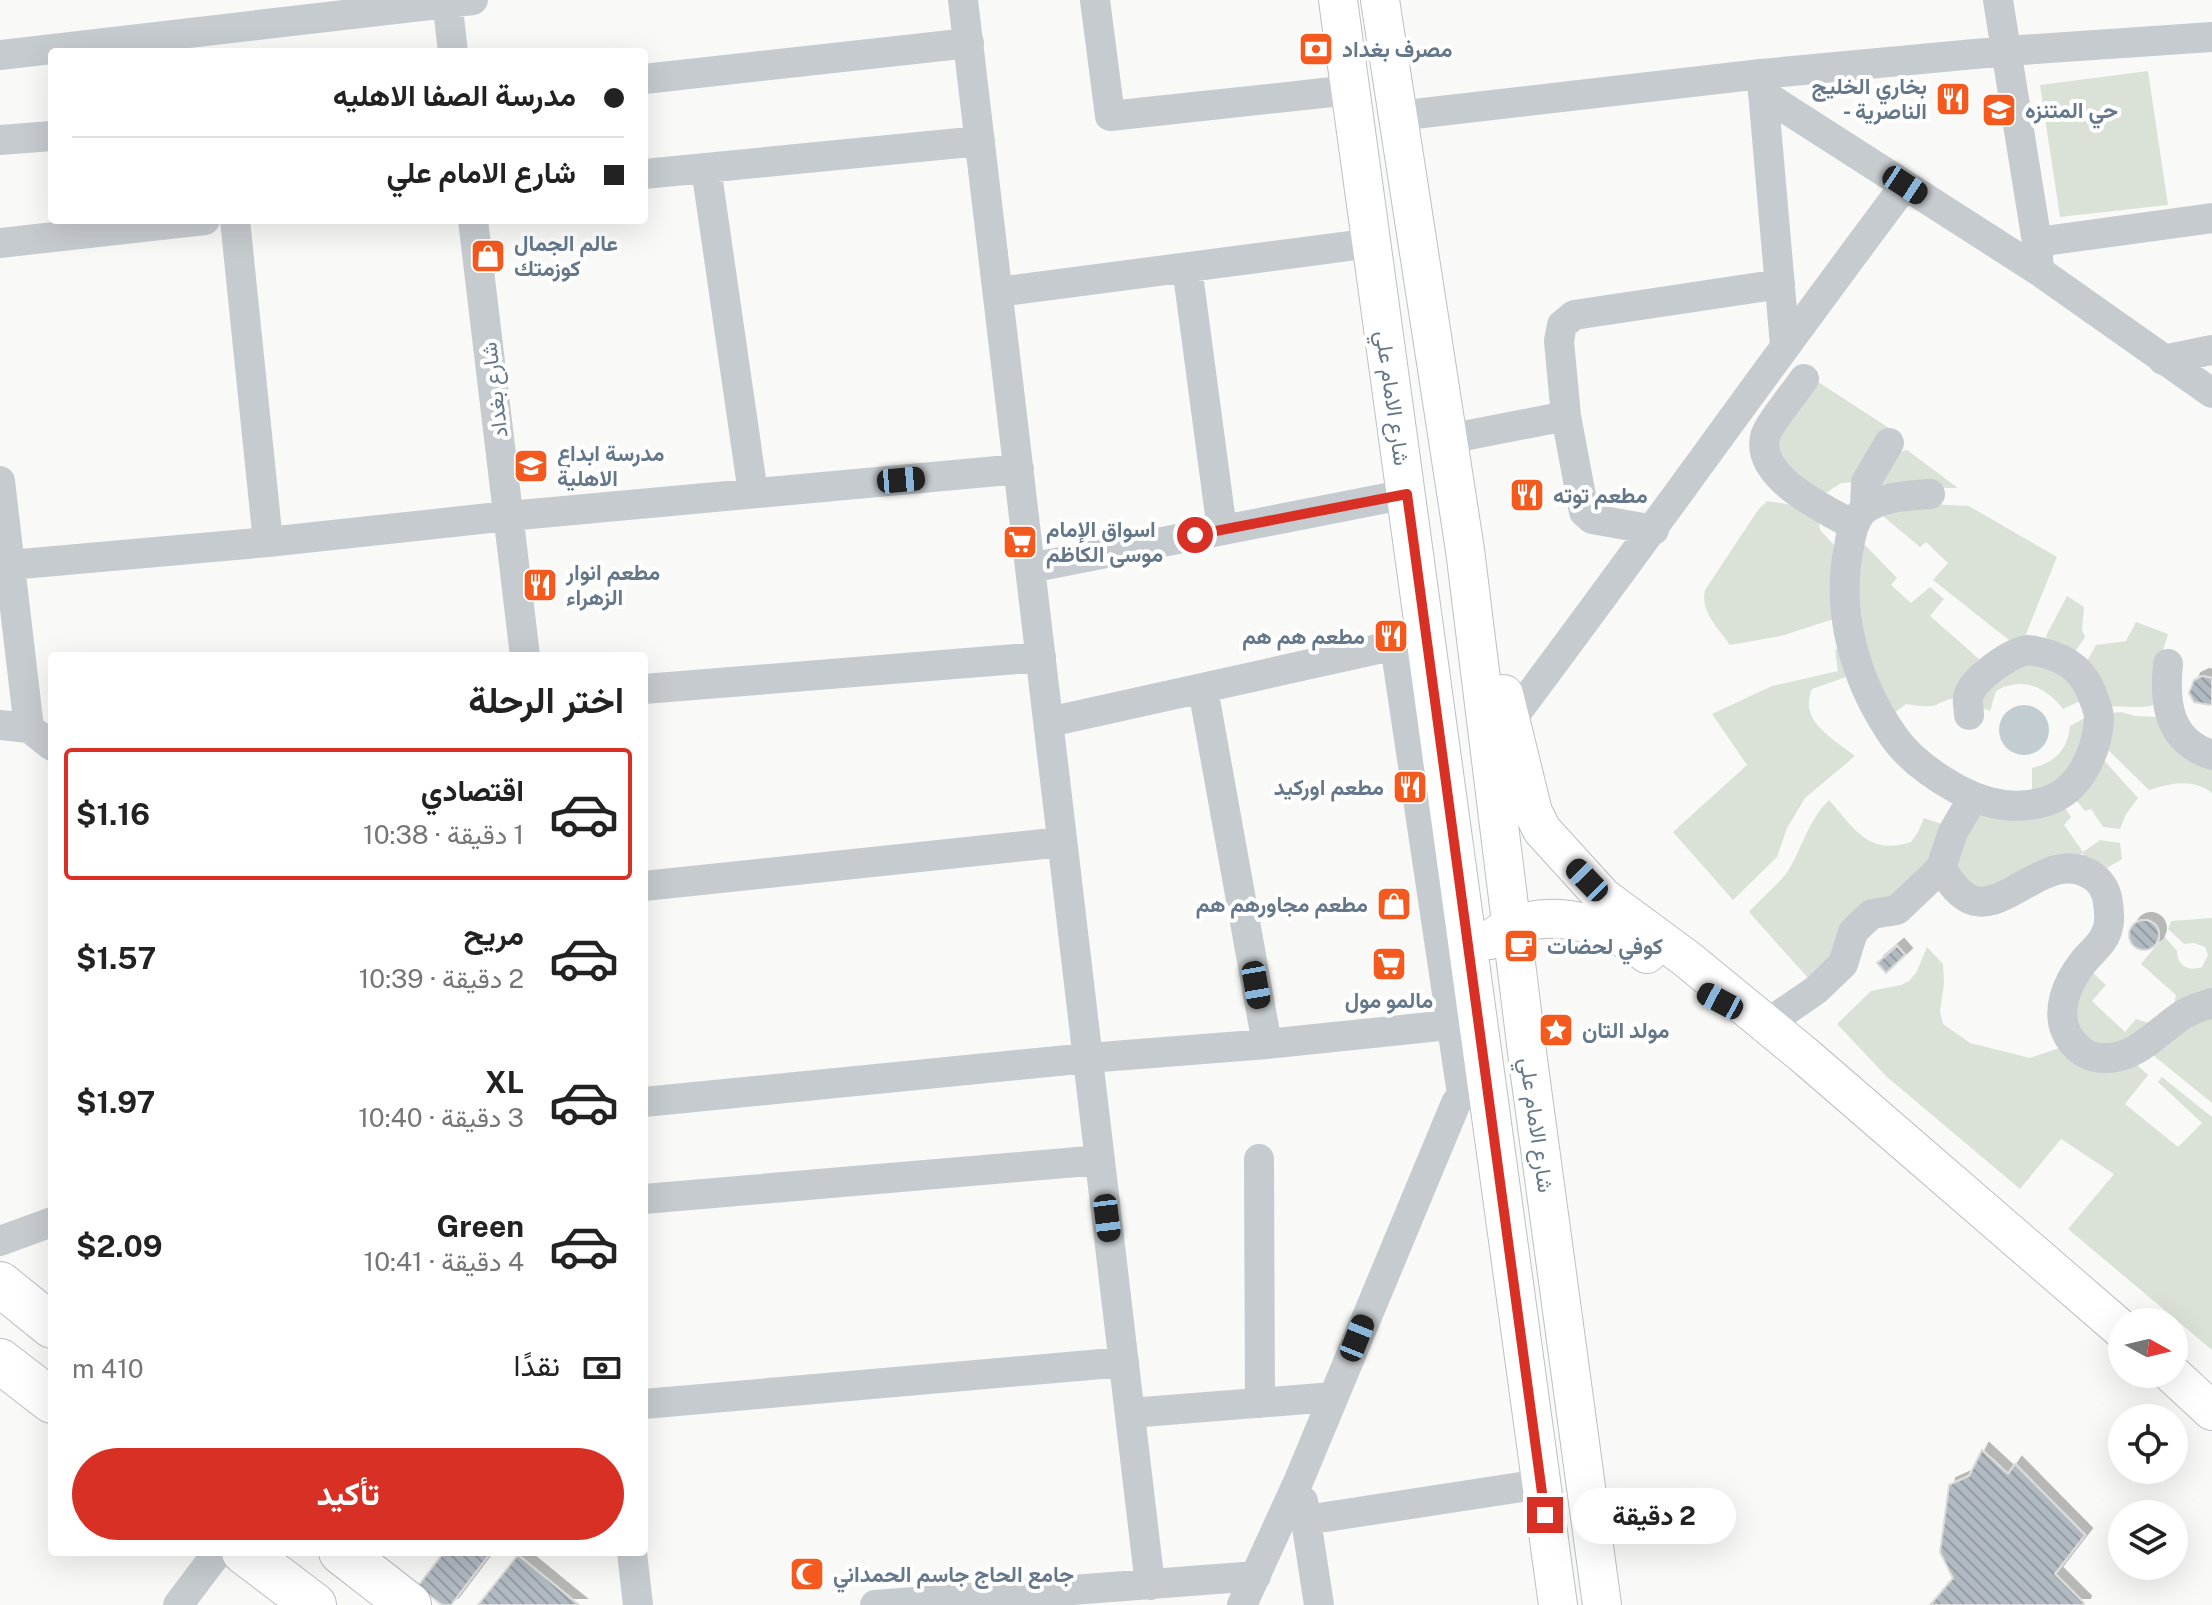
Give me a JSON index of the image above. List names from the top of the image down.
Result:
{
  "streets": {
    "main road": ["شارع الامام علي"],
    "street": ["شارع بغداد"]
  },
  "places": {
    "bank": ["مصرف بغداد"],
    "restaurant": [
      "بخاري الخليج - الناصرية",
      "مطعم توته",
      "مطعم انوار الزهراء",
      "مطعم هم هم",
      "مطعم اوركيد"
    ],
    "school or university": ["حي المتنزه", "مدرسة ابداع الاهلية"],
    "shop": ["عالم الجمال كوزمتك", "مطعم مجاورهم هم"],
    "supermarket": ["اسواق الإمام موسى الكاظم", "مالمو مول"],
    "cafe": ["كوفي لحضات"],
    "place": ["مولد التان"],
    "mosque": ["جامع الحاج جاسم الحمداني"]
  },
  "north": "right",
  "page": {
    "banner": ["مدرسة الصفا الاهليه", "شارع الامام علي"],
    "heading": "اختر الرحلة",
    "list": [
      {
        "name": "اقتصادي",
        "note": "1 دقيقة · 10:38",
        "value": "$1.16"
      },
      {
        "name": "مريح",
        "note": "2 دقيقة · 10:39",
        "value": "$1.57"
      },
      {
        "name": "XL",
        "note": "3 دقيقة · 10:40",
        "value": "$1.97"
      },
      {
        "name": "Green",
        "note": "4 دقيقة · 10:41",
        "value": "$2.09"
      }
    ],
    "pay": ["نقدًا", "410 m"],
    "buttons": "تأكيد",
    "bubble": "2 دقيقة"
  }
}
